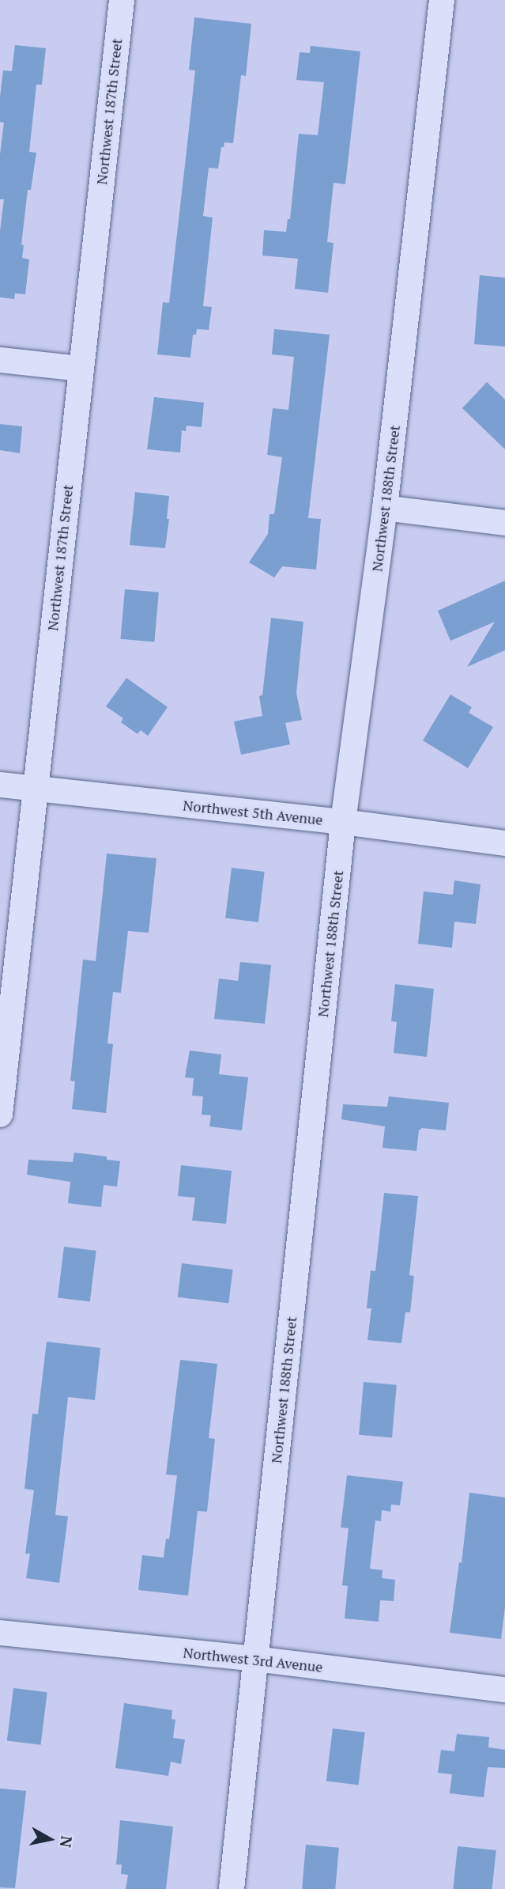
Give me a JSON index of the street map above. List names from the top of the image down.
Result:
{
  "streets": {
    "street": [
      "Northwest 187th Street",
      "Northwest 188th Street",
      "Northwest 5th Avenue",
      "Northwest 3rd Avenue"
    ]
  },
  "crossings": [
    ["Northwest 187th Street", "Northwest 5th Avenue"],
    ["Northwest 188th Street", "Northwest 5th Avenue"],
    ["Northwest 188th Street", "Northwest 3rd Avenue"]
  ],
  "north": "right"
}
